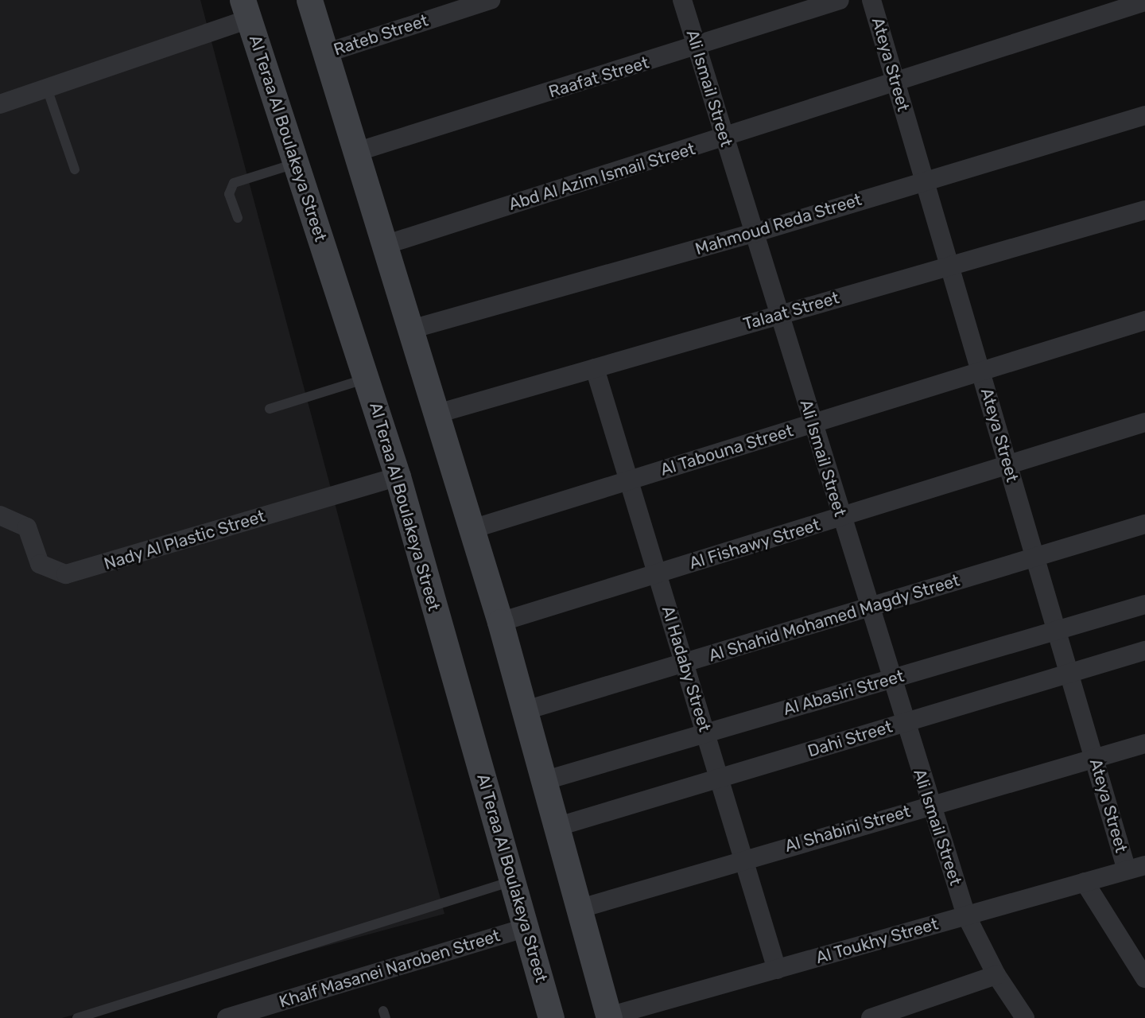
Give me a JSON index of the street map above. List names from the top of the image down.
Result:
{
  "streets": {
    "street": [
      "Rateb Street",
      "Ateya Street",
      "Raafat Street",
      "Ali Ismail Street",
      "Al Teraa Al Boulakeya Street",
      "Abd Al Azim Ismail Street",
      "Mahmoud Reda Street",
      "Talaat Street",
      "Al Tabouna Street",
      "Nady Al Plastic Street",
      "Al Fishawy Street",
      "Al Shahid Mohamed Magdy Street",
      "Al Hadaby Street",
      "Al Abasiri Street",
      "Dahi Street",
      "Al Shabini Street",
      "Al Toukhy Street",
      "Khalf Masanei Naroben Street"
    ]
  },
  "crossings": [
    ["Ateya Street", "Abd Al Azim Ismail Street"],
    ["Ateya Street", "Mahmoud Reda Street"],
    ["Ateya Street", "Talaat Street"],
    ["Ateya Street", "Al Tabouna Street"],
    ["Ateya Street", "Al Fishawy Street"],
    ["Ateya Street", "Al Shahid Mohamed Magdy Street"],
    ["Ateya Street", "Al Abasiri Street"],
    ["Ateya Street", "Dahi Street"],
    ["Ateya Street", "Al Shabini Street"],
    ["Ateya Street", "Al Toukhy Street"],
    ["Raafat Street", "Ali Ismail Street"],
    ["Ali Ismail Street", "Abd Al Azim Ismail Street"],
    ["Ali Ismail Street", "Mahmoud Reda Street"],
    ["Ali Ismail Street", "Talaat Street"],
    ["Ali Ismail Street", "Al Tabouna Street"],
    ["Ali Ismail Street", "Al Fishawy Street"],
    ["Ali Ismail Street", "Al Shahid Mohamed Magdy Street"],
    ["Ali Ismail Street", "Al Abasiri Street"],
    ["Ali Ismail Street", "Dahi Street"],
    ["Ali Ismail Street", "Al Shabini Street"],
    ["Ali Ismail Street", "Al Toukhy Street"],
    ["Al Teraa Al Boulakeya Street", "Nady Al Plastic Street"],
    ["Al Teraa Al Boulakeya Street", "Khalf Masanei Naroben Street"],
    ["Talaat Street", "Al Hadaby Street"],
    ["Al Tabouna Street", "Al Hadaby Street"],
    ["Al Fishawy Street", "Al Hadaby Street"],
    ["Al Shahid Mohamed Magdy Street", "Al Hadaby Street"],
    ["Al Hadaby Street", "Al Abasiri Street"],
    ["Al Hadaby Street", "Dahi Street"],
    ["Al Hadaby Street", "Al Shabini Street"],
    ["Al Hadaby Street", "Al Toukhy Street"]
  ]
}
